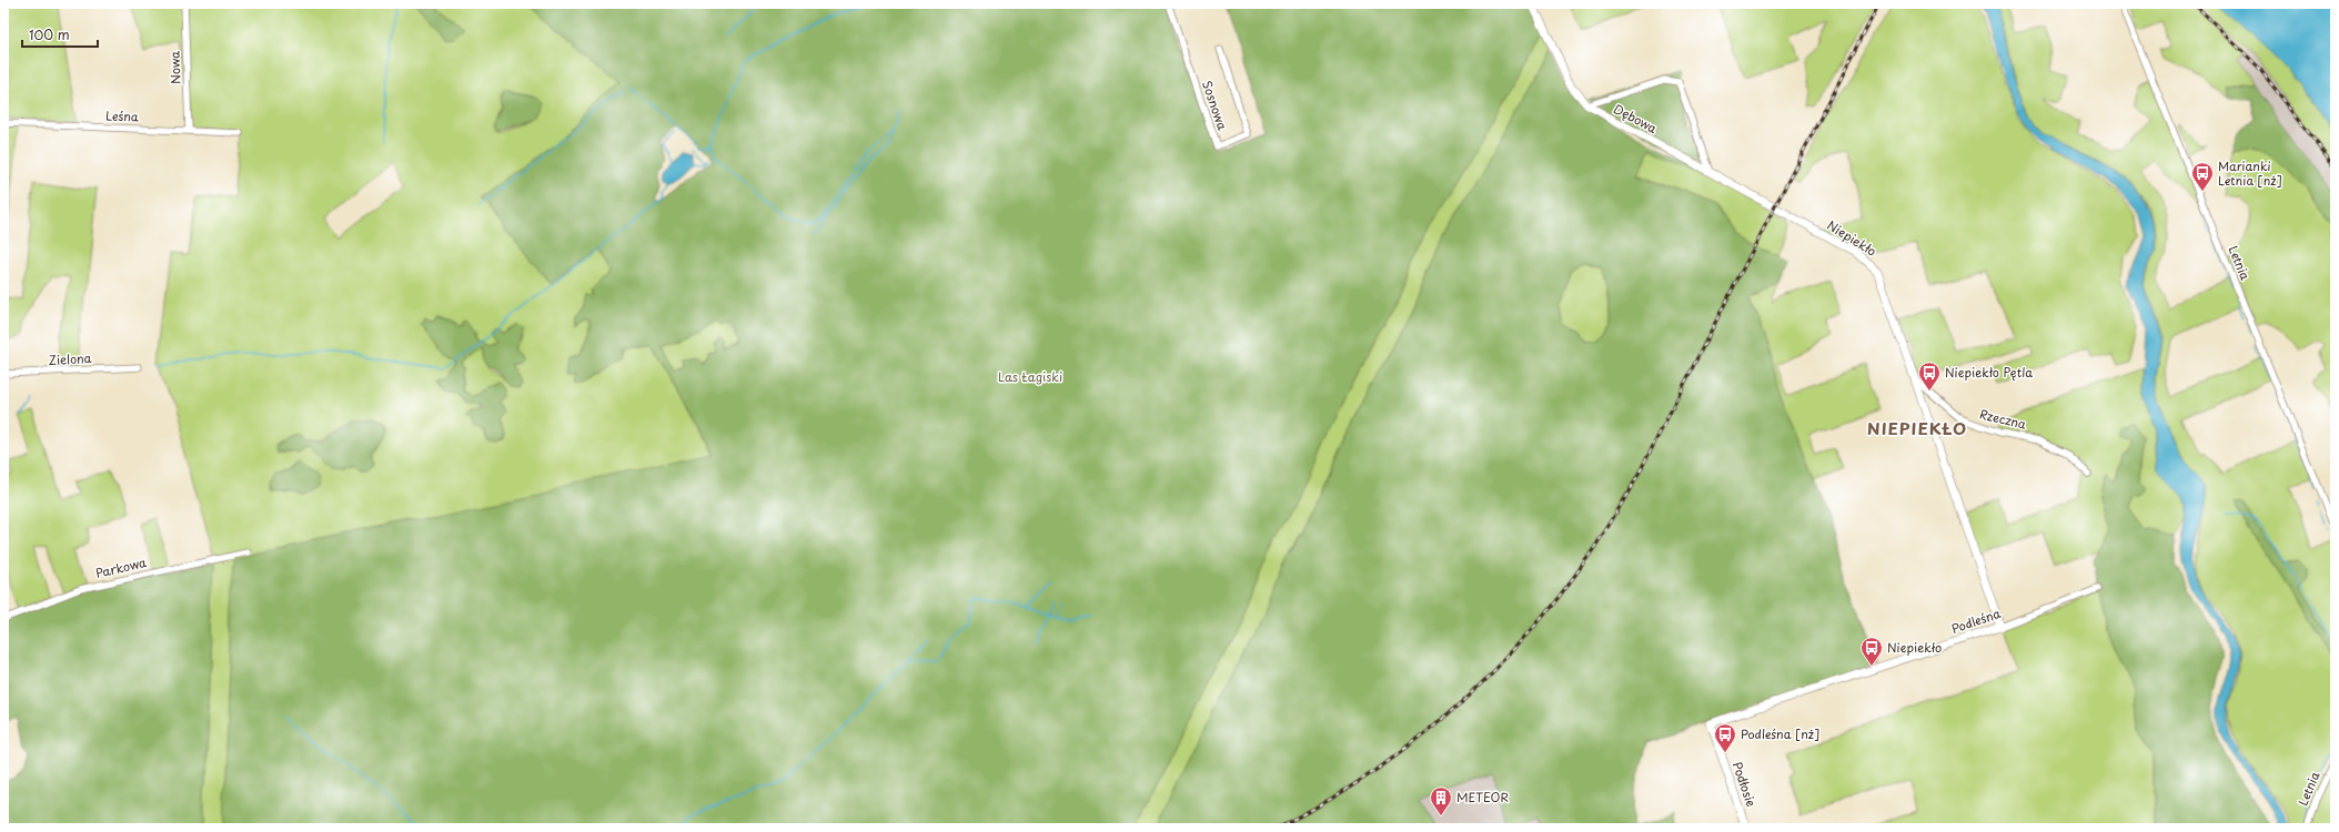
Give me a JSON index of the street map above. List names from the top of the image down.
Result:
{
  "streets": {
    "street": [
      "Nowa",
      "Sosnowa",
      "Leśna",
      "Dębowa",
      "Niepiekło",
      "Letnia",
      "Zielona",
      "Rzeczna",
      "Parkowa",
      "Podleśna",
      "Podłosie"
    ]
  },
  "crossings": [
    ["Nowa", "Leśna"],
    ["Dębowa", "Niepiekło"],
    ["Niepiekło", "Rzeczna"],
    ["Niepiekło", "Podleśna"],
    ["Podleśna", "Podłosie"]
  ],
  "districts": ["NIEPIEKŁO"],
  "parks": ["Las Łagiski"],
  "places": {
    "bus stop": [
      "Marianki Letnia [nż]",
      "Niepiekło Pętla",
      "Niepiekło",
      "Podleśna [nż]"
    ],
    "building": ["METEOR"]
  },
  "scale_bar": "100 m"
}
